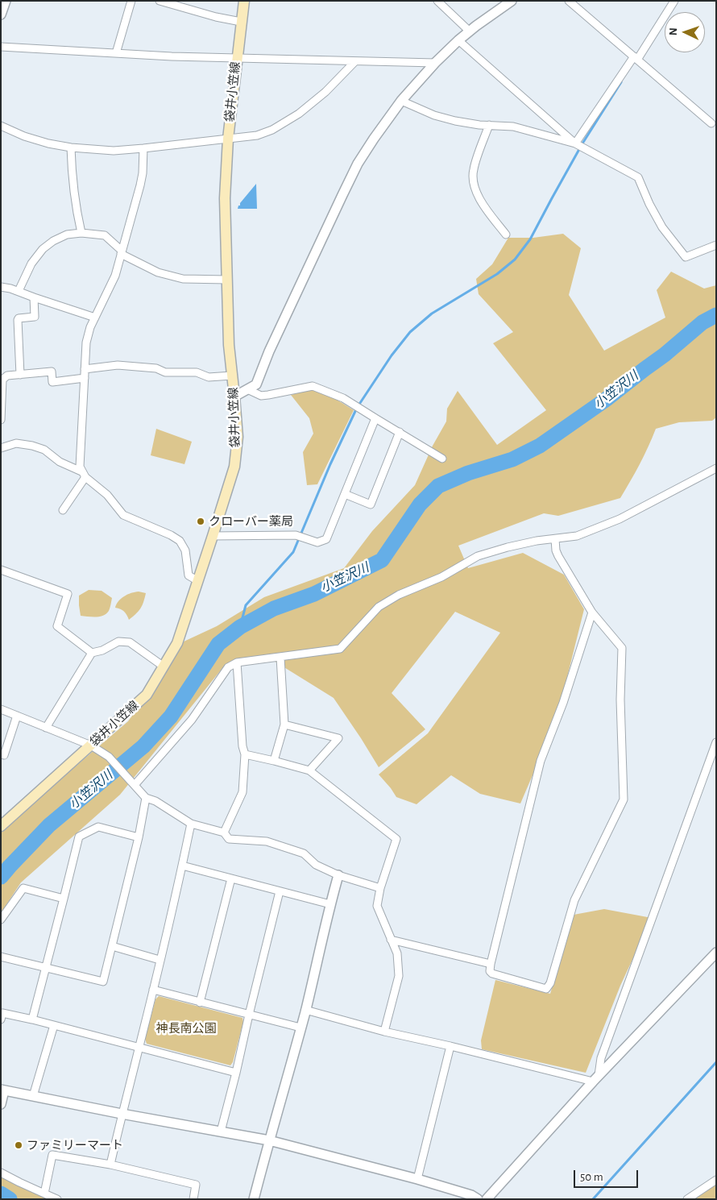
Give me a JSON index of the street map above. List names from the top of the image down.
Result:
{
  "streets": {
    "main road": ["袋井小笠線"]
  },
  "water": ["小笠沢川"],
  "parks": ["神長南公園"],
  "places": ["クローバー薬局", "ファミリーマート"],
  "scale_bar": "50 m",
  "north": "left"
}
